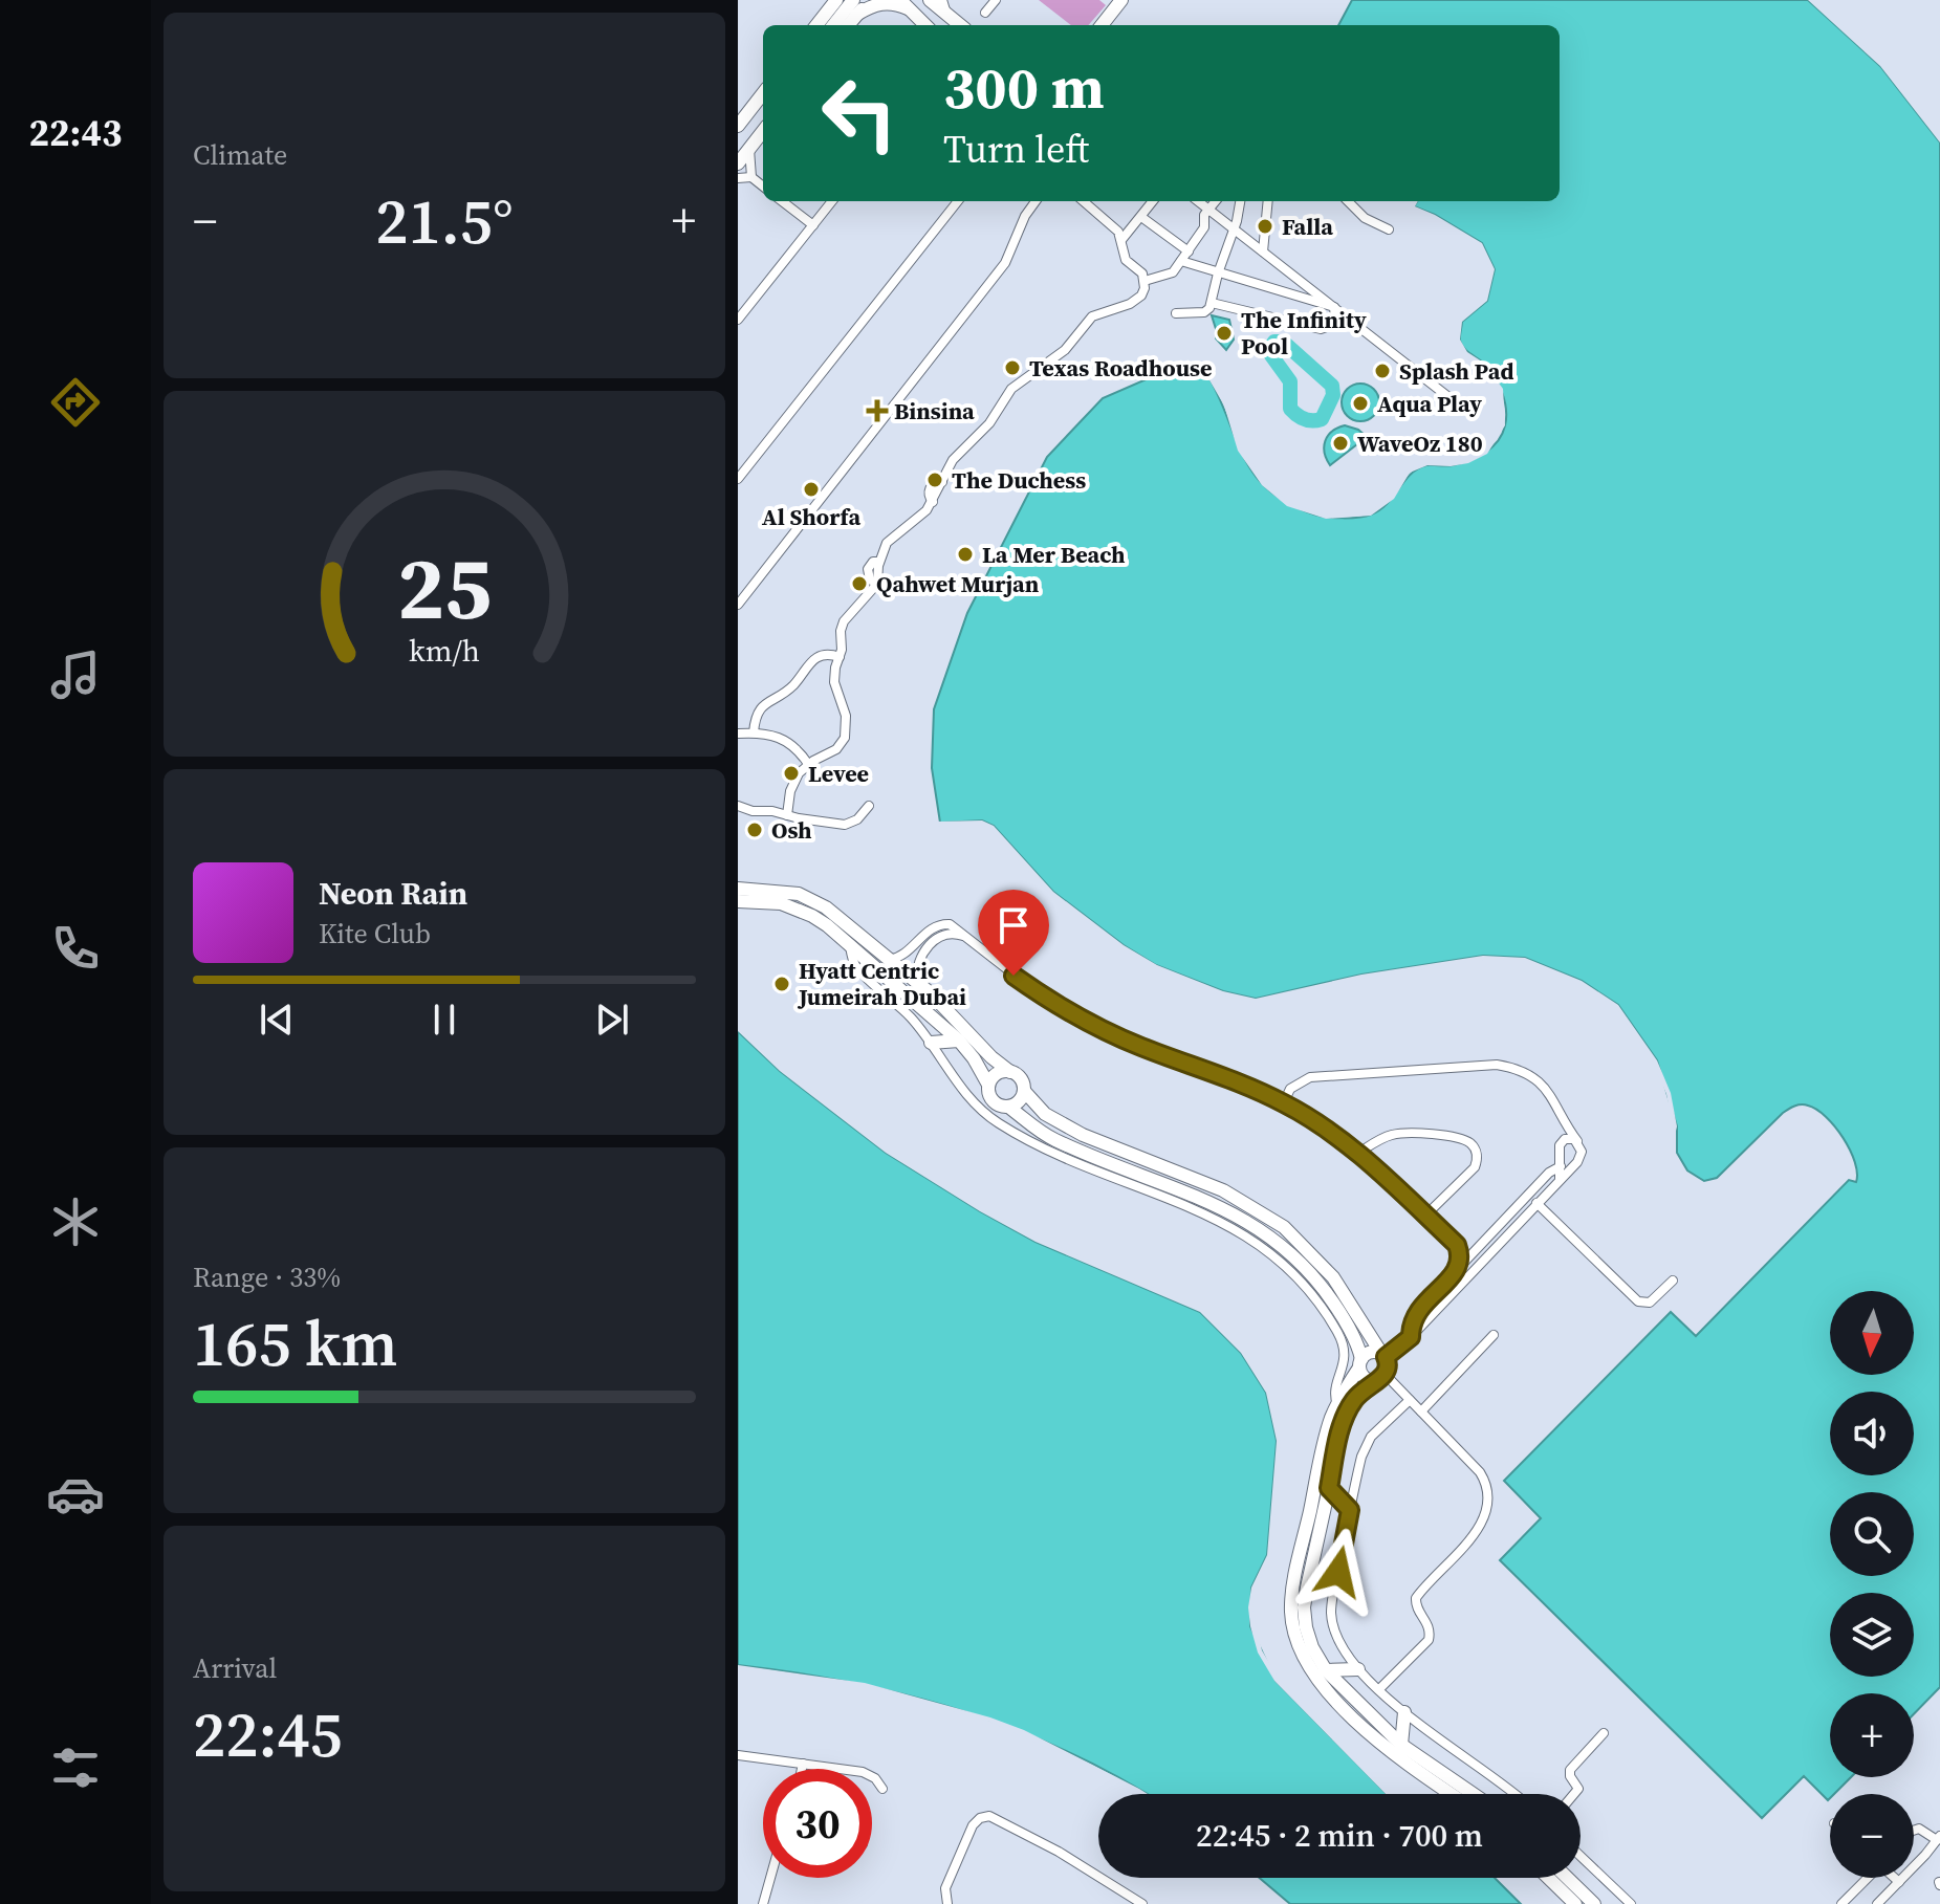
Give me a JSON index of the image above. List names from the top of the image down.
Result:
{
  "places": {
    "other": [
      "Falla",
      "The Infinity Pool",
      "Texas Roadhouse",
      "Splash Pad",
      "Aqua Play",
      "WaveOz 180",
      "The Duchess",
      "Al Shorfa",
      "La Mer Beach",
      "Qahwet Murjan",
      "Levee",
      "Osh",
      "Hyatt Centric Jumeirah Dubai"
    ],
    "health": ["Binsina"]
  },
  "north": "bottom",
  "page": {
    "tabs": "22:43",
    "tile": [
      "Climate",
      ["Range · 33%", "165 km"],
      ["Arrival", "22:45"]
    ],
    "turn": ["300 m", "Turn left"],
    "heat": ["−", "21.5°", "+"],
    "song": ["Neon Rain", "Kite Club"],
    "map_buttons": ["+", "−"],
    "limit": "30",
    "trip": "22:45 · 2 min · 700 m",
    "gauge": ["25", "km/h"]
  }
}
